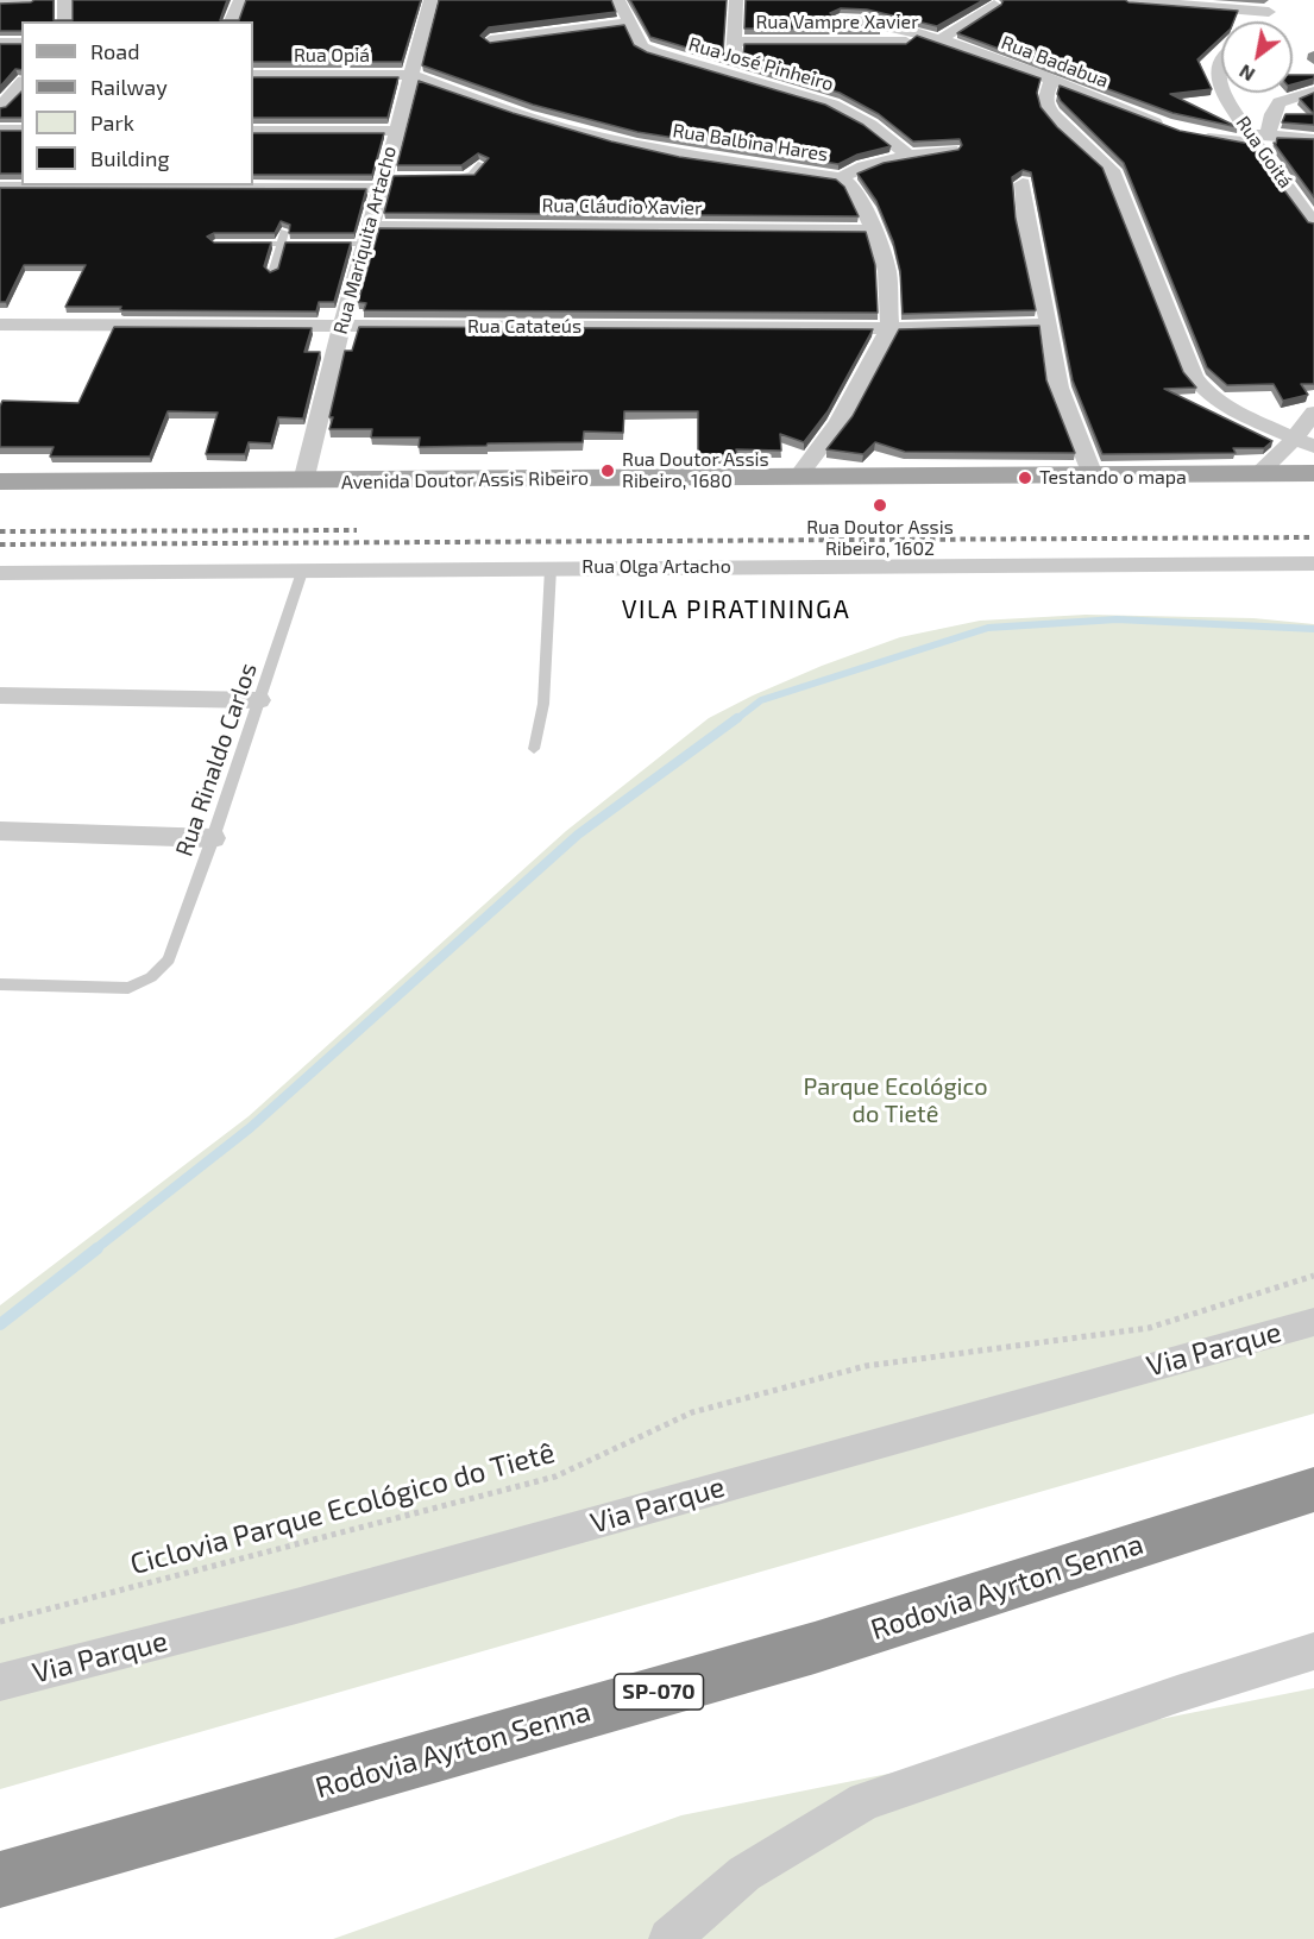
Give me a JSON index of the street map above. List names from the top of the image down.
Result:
{
  "streets": {
    "highway": ["Rodovia Ayrton Senna", "SP-070"],
    "main road": ["Avenida Doutor Assis Ribeiro"],
    "street": [
      "Rua Vampre Xavier",
      "Rua Opiá",
      "Rua Badabua",
      "Rua José Pinheiro",
      "Rua Balbina Hares",
      "Rua Goitá",
      "Rua Cláudio Xavier",
      "Rua Mariquita Artacho",
      "Rua Catateús",
      "Rua Olga Artacho",
      "Via Parque"
    ],
    "lane": ["Rua Rinaldo Carlos"],
    "path": ["Ciclovia Parque Ecológico do Tietê"]
  },
  "crossings": [
    ["Rua Vampre Xavier", "Rua Badabua"],
    ["Rua Opiá", "Rua Balbina Hares"],
    ["Rua Opiá", "Rua Mariquita Artacho"],
    ["Rua Balbina Hares", "Rua Cláudio Xavier"],
    ["Rua Balbina Hares", "Rua Mariquita Artacho"],
    ["Rua Balbina Hares", "Rua Catateús"],
    ["Rua Balbina Hares", "Avenida Doutor Assis Ribeiro"],
    ["Rua Cláudio Xavier", "Rua Mariquita Artacho"],
    ["Rua Mariquita Artacho", "Rua Catateús"],
    ["Rua Mariquita Artacho", "Avenida Doutor Assis Ribeiro"],
    ["Rua Olga Artacho", "Rua Rinaldo Carlos"]
  ],
  "districts": ["VILA PIRATININGA"],
  "parks": ["Parque Ecológico do Tietê"],
  "places": ["Rua Doutor Assis Ribeiro, 1680", "Testando o mapa", "Rua Doutor Assis Ribeiro, 1602"],
  "legend": [
    "Road",
    "Railway",
    "Park",
    "Building"
  ],
  "north": "bottom left"
}
